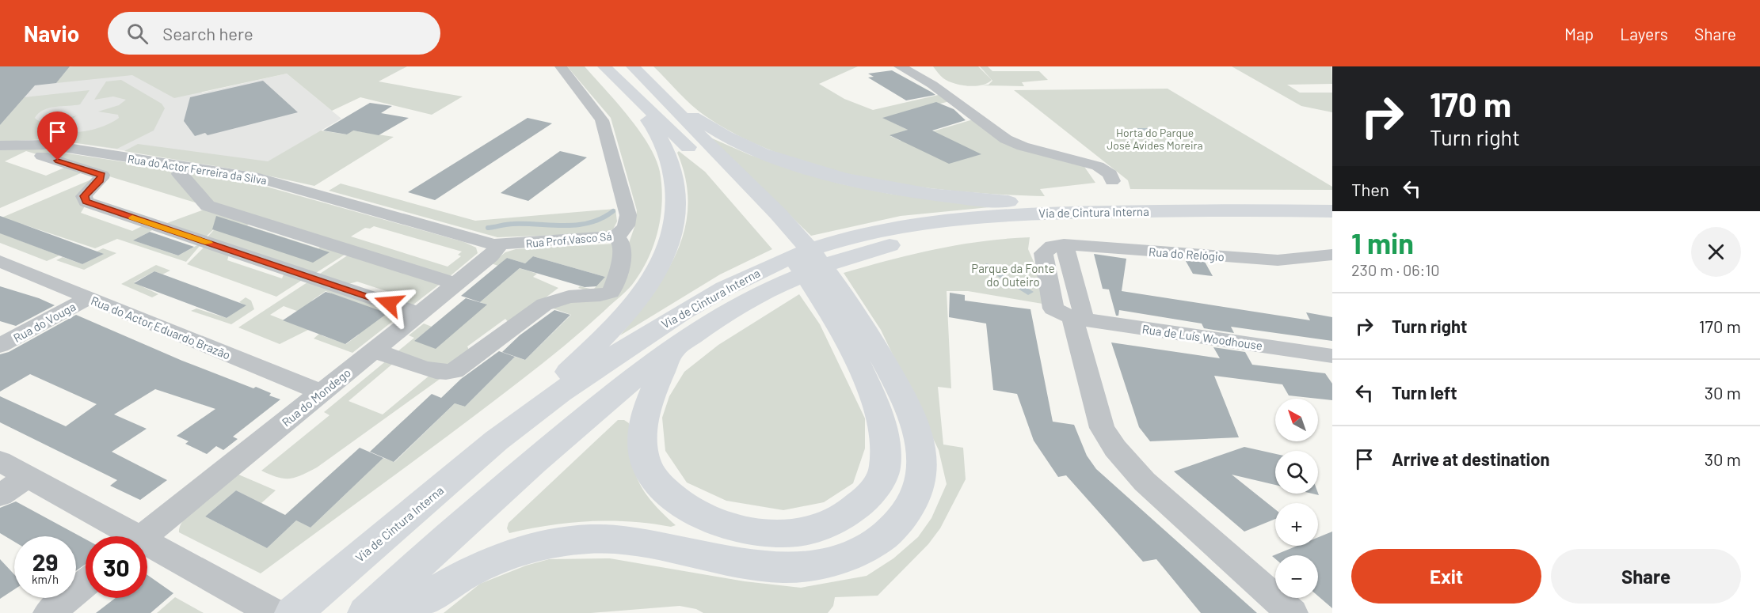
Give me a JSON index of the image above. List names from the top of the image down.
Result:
{
  "streets": {
    "highway": ["Via de Cintura Interna"],
    "street": [
      "Rua do Actor Ferreira da Silva",
      "Rua Prof Vasco Sá",
      "Rua do Relógio",
      "Rua do Vouga",
      "Rua do Actor Eduardo Brazão",
      "Rua de Luís Woodhouse",
      "Rua do Mondego"
    ]
  },
  "crossings": [
    ["Rua do Actor Ferreira da Silva", "Rua Prof Vasco Sá"],
    ["Rua do Actor Ferreira da Silva", "Rua do Mondego"],
    ["Rua Prof Vasco Sá", "Rua do Mondego"],
    ["Rua do Relógio", "Rua de Luís Woodhouse"],
    ["Rua do Vouga", "Rua do Actor Eduardo Brazão"],
    ["Rua do Actor Eduardo Brazão", "Rua do Mondego"]
  ],
  "parks": ["Horta do Parque José Avides Moreira", "Parque da Fonte do Outeiro"],
  "north": "top left",
  "page": {
    "header": "Navio",
    "search": "Search here",
    "nav": ["Map", "Layers", "Share"],
    "turn": ["170 m", "Turn right"],
    "then": "Then",
    "heading": ["1 min", "230 m · 06:10"],
    "list": [
      {
        "name": "Turn right",
        "value": "170 m"
      },
      {
        "name": "Turn left",
        "value": "30 m"
      },
      {
        "name": "Arrive at destination",
        "value": "30 m"
      }
    ],
    "map_buttons": ["+", "−"],
    "speed": "29 km/h",
    "limit": "30",
    "buttons": ["Exit", "Share"]
  }
}
